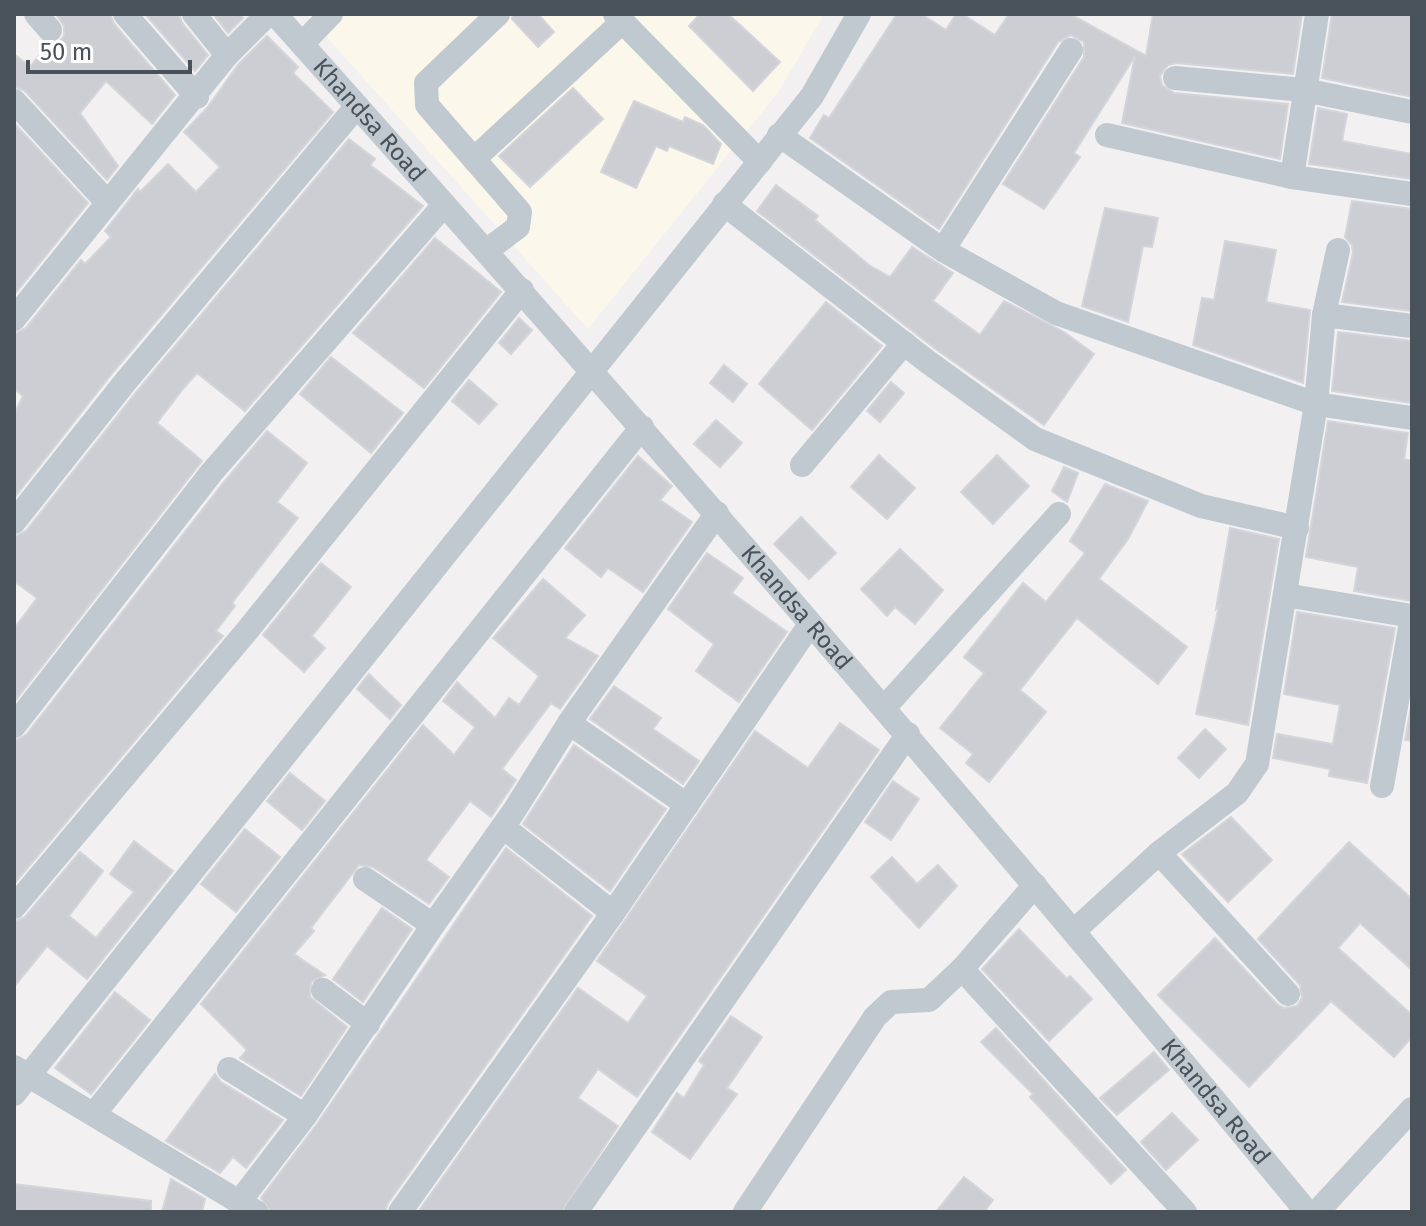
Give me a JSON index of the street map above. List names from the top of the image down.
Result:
{
  "streets": {
    "street": ["Khandsa Road"]
  },
  "scale_bar": "50 m"
}
